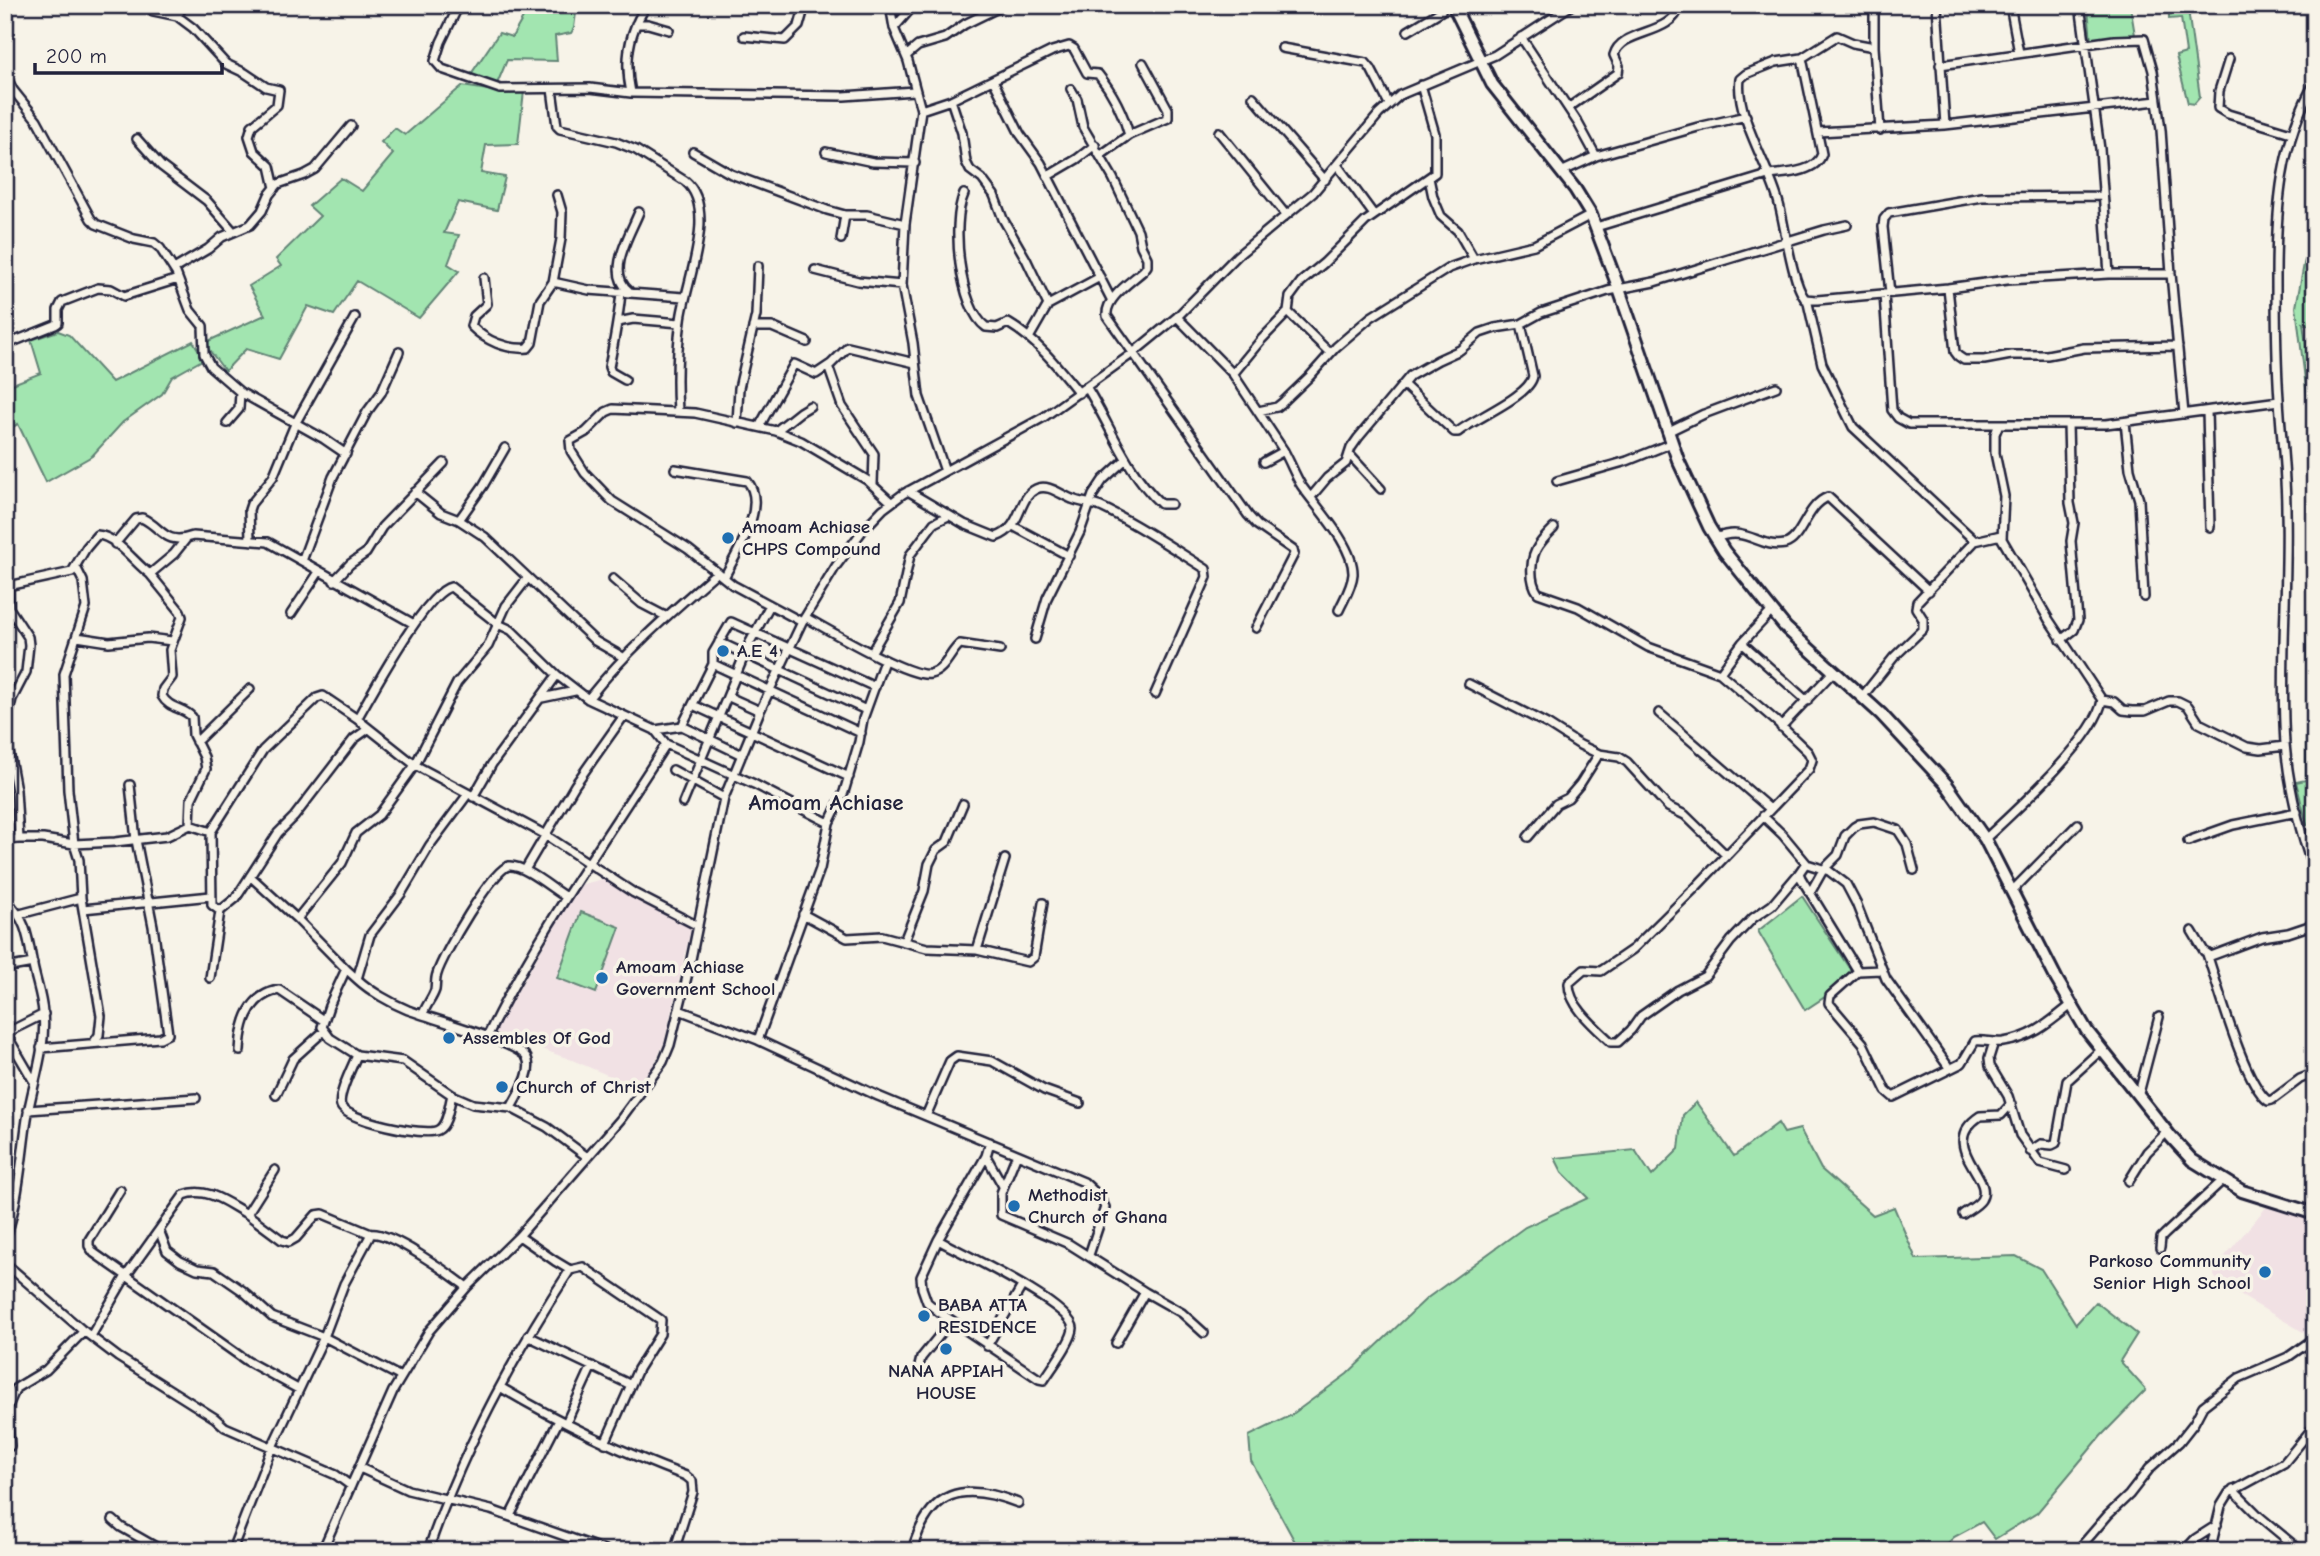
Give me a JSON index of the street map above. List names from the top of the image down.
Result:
{
  "districts": ["Amoam Achiase"],
  "places": [
    "Amoam Achiase CHPS Compound",
    "A.E 4",
    "Amoam Achiase Government School",
    "Assembles Of God",
    "Church of Christ",
    "Methodist Church of Ghana",
    "Parkoso Community Senior High School",
    "BABA ATTA RESIDENCE",
    "NANA APPIAH HOUSE"
  ],
  "scale_bar": "200 m"
}
